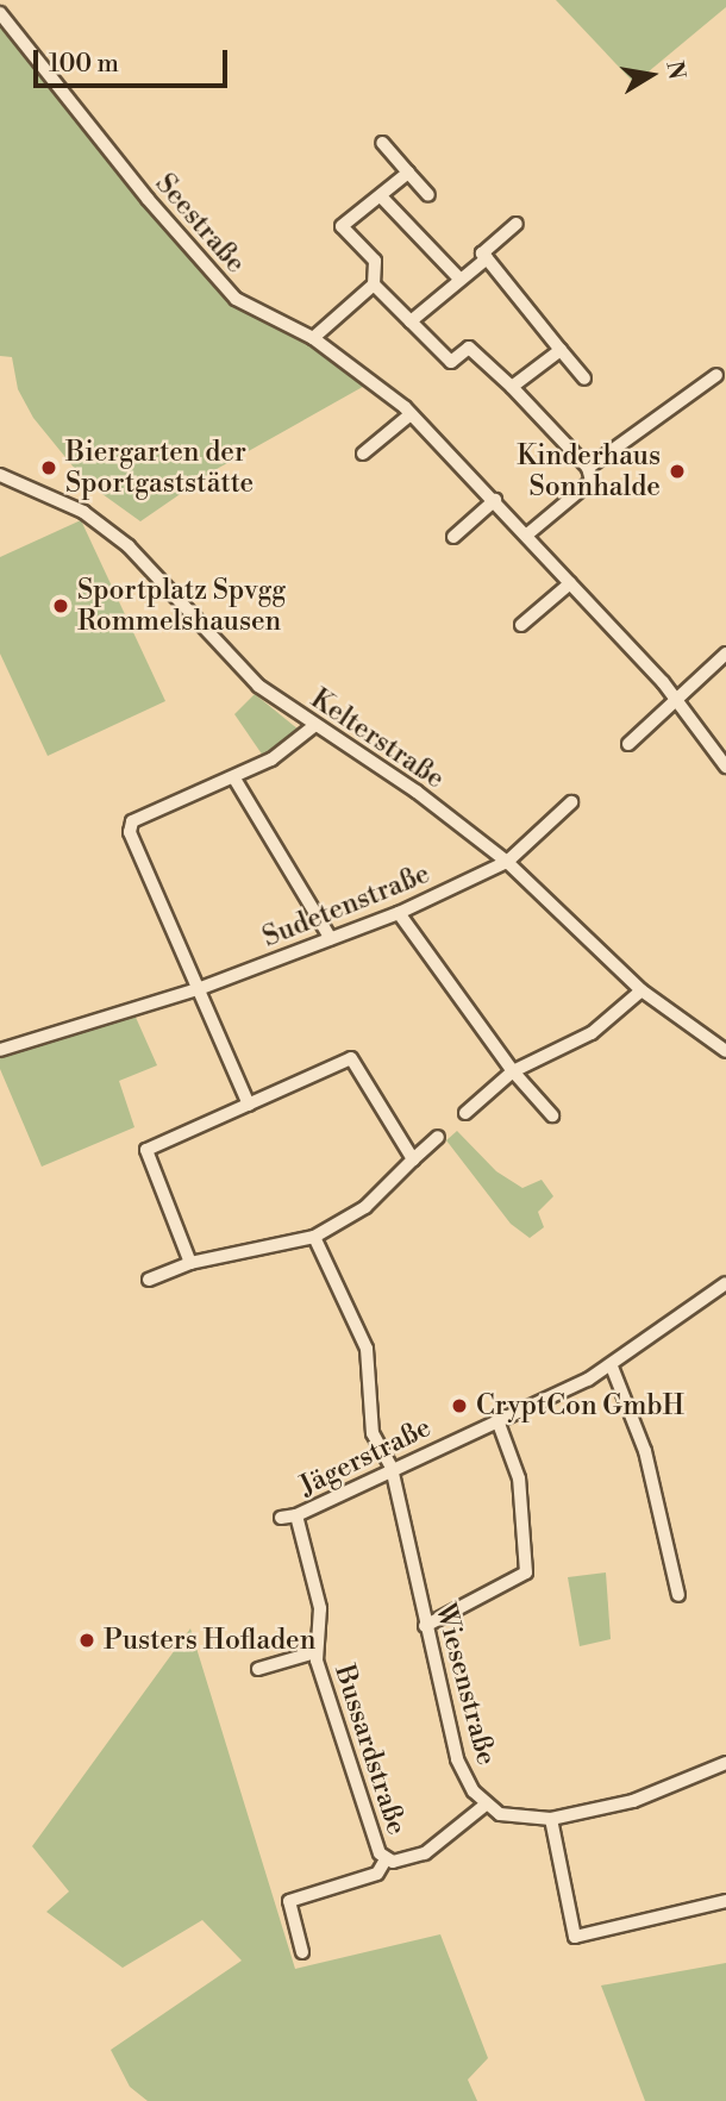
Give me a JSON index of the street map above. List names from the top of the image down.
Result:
{
  "streets": {
    "street": [
      "Seestraße",
      "Kelterstraße",
      "Sudetenstraße",
      "Jägerstraße",
      "Wiesenstraße",
      "Bussardstraße"
    ]
  },
  "crossings": [
    ["Kelterstraße", "Sudetenstraße"],
    ["Jägerstraße", "Wiesenstraße"],
    ["Jägerstraße", "Bussardstraße"],
    ["Wiesenstraße", "Bussardstraße"]
  ],
  "places": [
    "Biergarten der Sportgaststätte",
    "Kinderhaus Sonnhalde",
    "Sportplatz Spvgg Rommelshausen",
    "CryptCon GmbH",
    "Pusters Hofladen"
  ],
  "scale_bar": "100 m",
  "north": "right"
}
